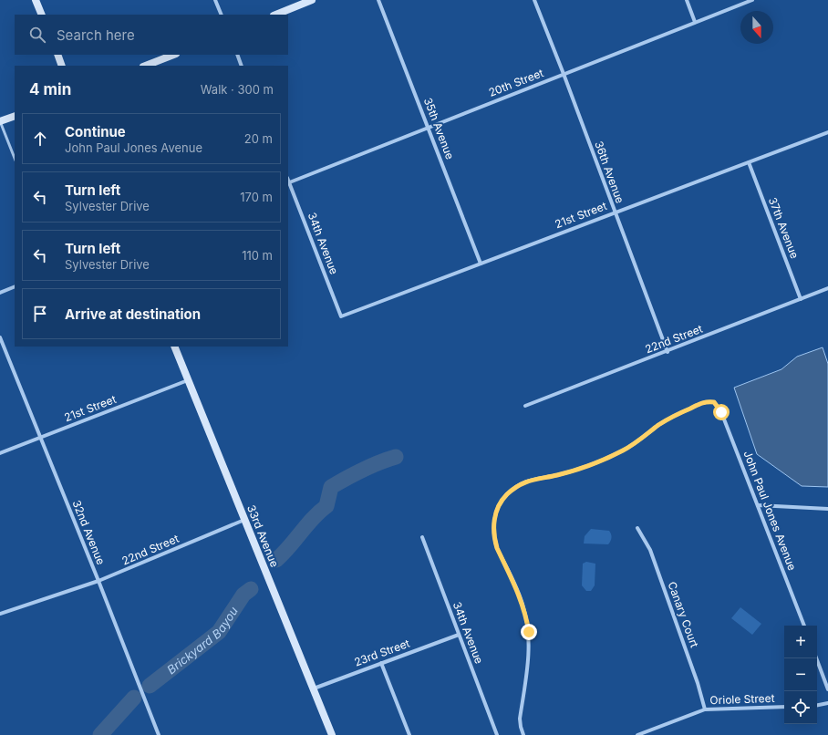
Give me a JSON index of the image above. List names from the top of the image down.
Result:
{
  "streets": {
    "street": [
      "20th Street",
      "35th Avenue",
      "36th Avenue",
      "21st Street",
      "37th Avenue",
      "34th Avenue",
      "22nd Street",
      "John Paul Jones Avenue",
      "32nd Avenue",
      "33rd Avenue",
      "Canary Court",
      "23rd Street",
      "Oriole Street"
    ]
  },
  "crossings": [
    ["20th Street", "35th Avenue"],
    ["20th Street", "36th Avenue"],
    ["20th Street", "34th Avenue"],
    ["35th Avenue", "21st Street"],
    ["36th Avenue", "21st Street"],
    ["36th Avenue", "22nd Street"],
    ["21st Street", "37th Avenue"],
    ["21st Street", "34th Avenue"],
    ["21st Street", "32nd Avenue"],
    ["21st Street", "33rd Avenue"],
    ["37th Avenue", "22nd Street"],
    ["34th Avenue", "23rd Street"],
    ["22nd Street", "32nd Avenue"],
    ["22nd Street", "33rd Avenue"],
    ["33rd Avenue", "23rd Street"],
    ["Canary Court", "Oriole Street"]
  ],
  "water": ["Brickyard Bayou"],
  "north": "bottom",
  "page": {
    "search": "Search here",
    "heading": ["4 min", "Walk · 300 m"],
    "list": [
      ["Continue", "John Paul Jones Avenue", "20 m"],
      ["Turn left", "Sylvester Drive", "170 m"],
      ["Turn left", "Sylvester Drive", "110 m"],
      "Arrive at destination"
    ],
    "map_buttons": ["+", "−"]
  }
}
